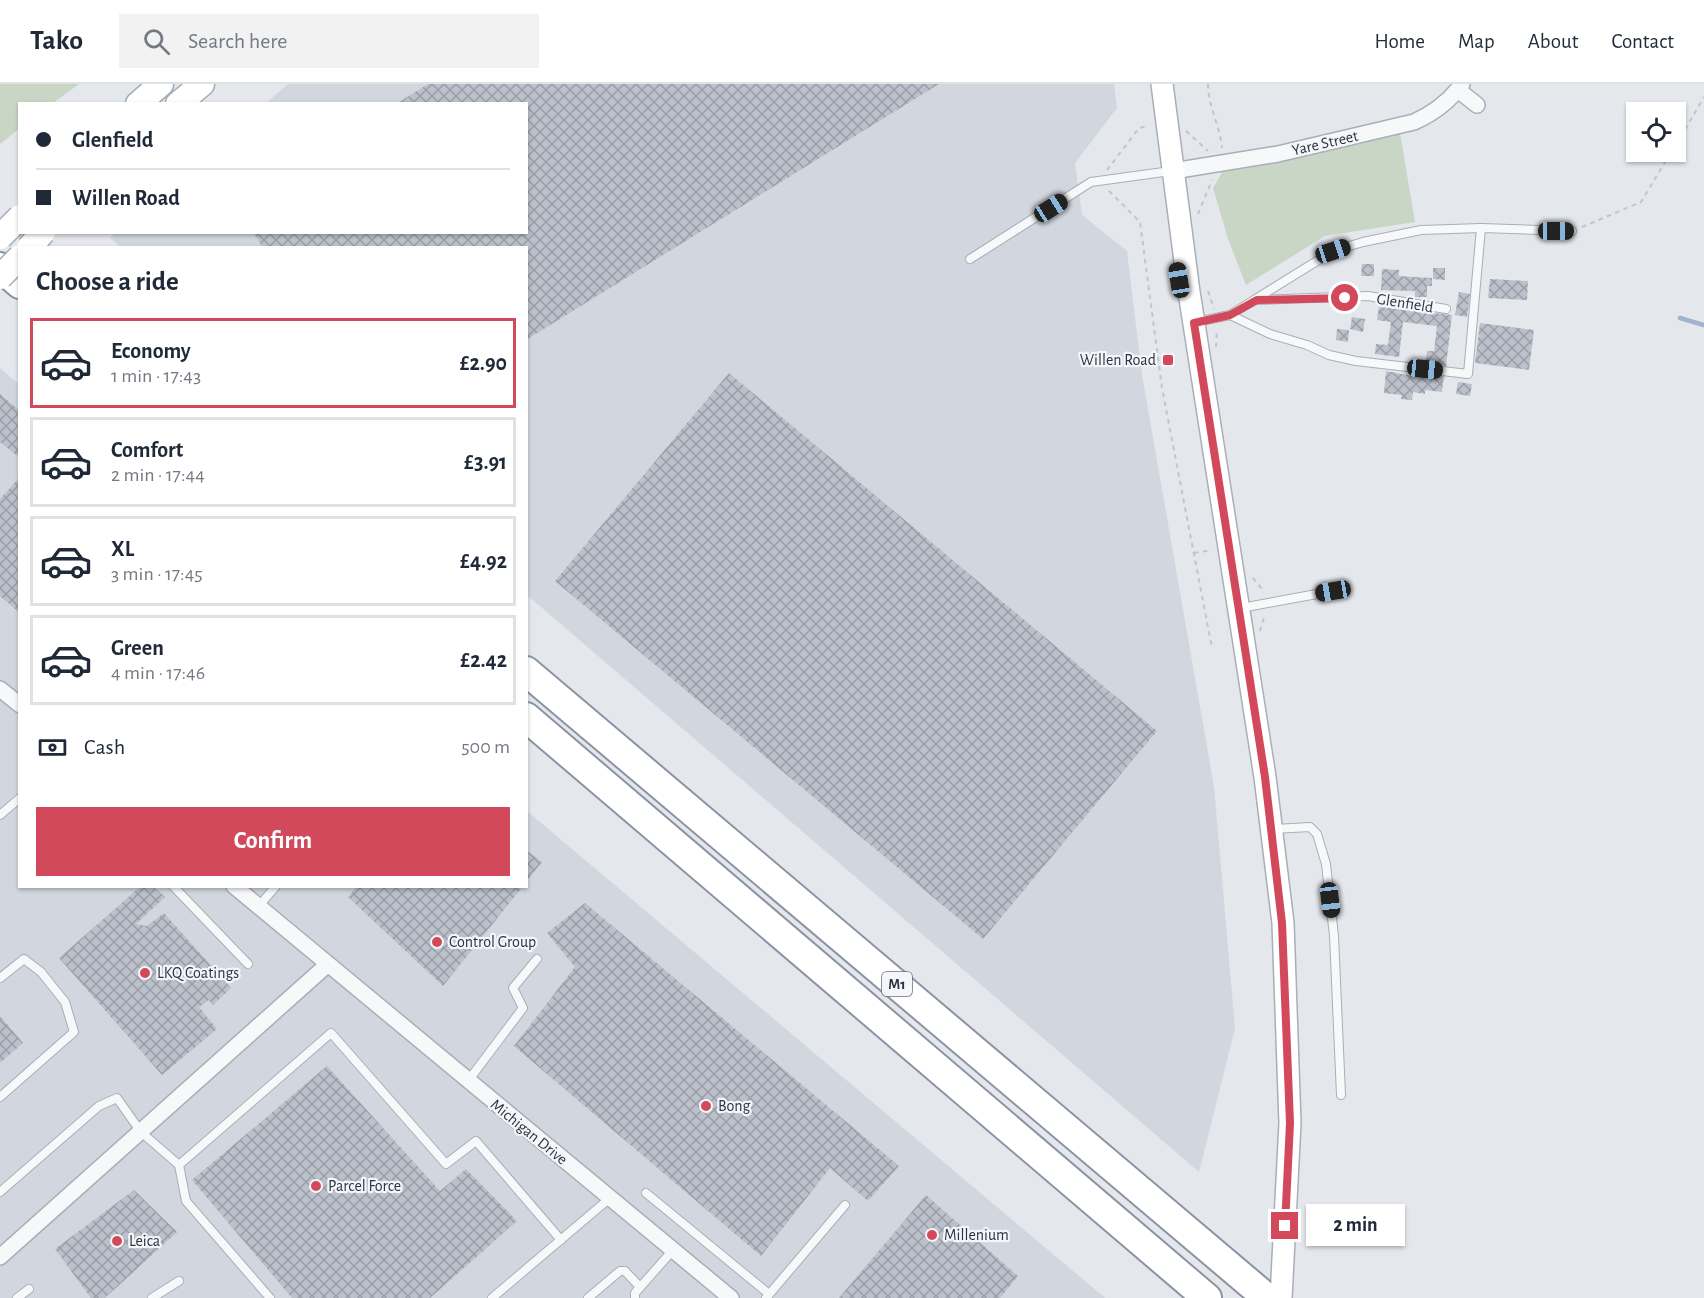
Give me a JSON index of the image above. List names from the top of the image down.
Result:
{
  "streets": {
    "highway": ["M1"],
    "street": ["Yare Street", "Michigan Drive"],
    "lane": ["Glenfield"]
  },
  "places": {
    "transit": ["Willen Road"],
    "other": [
      "Control Group",
      "LKQ Coatings",
      "Bong",
      "Parcel Force",
      "Millenium",
      "Leica"
    ]
  },
  "page": {
    "header": "Tako",
    "search": "Search here",
    "nav": [
      "Home",
      "Map",
      "About",
      "Contact"
    ],
    "banner": ["Glenfield", "Willen Road"],
    "heading": "Choose a ride",
    "list": [
      {
        "name": "Economy",
        "note": "1 min · 17:43",
        "value": "£2.90"
      },
      {
        "name": "Comfort",
        "note": "2 min · 17:44",
        "value": "£3.91"
      },
      {
        "name": "XL",
        "note": "3 min · 17:45",
        "value": "£4.92"
      },
      {
        "name": "Green",
        "note": "4 min · 17:46",
        "value": "£2.42"
      }
    ],
    "pay": ["Cash", "500 m"],
    "buttons": "Confirm",
    "bubble": "2 min"
  }
}
